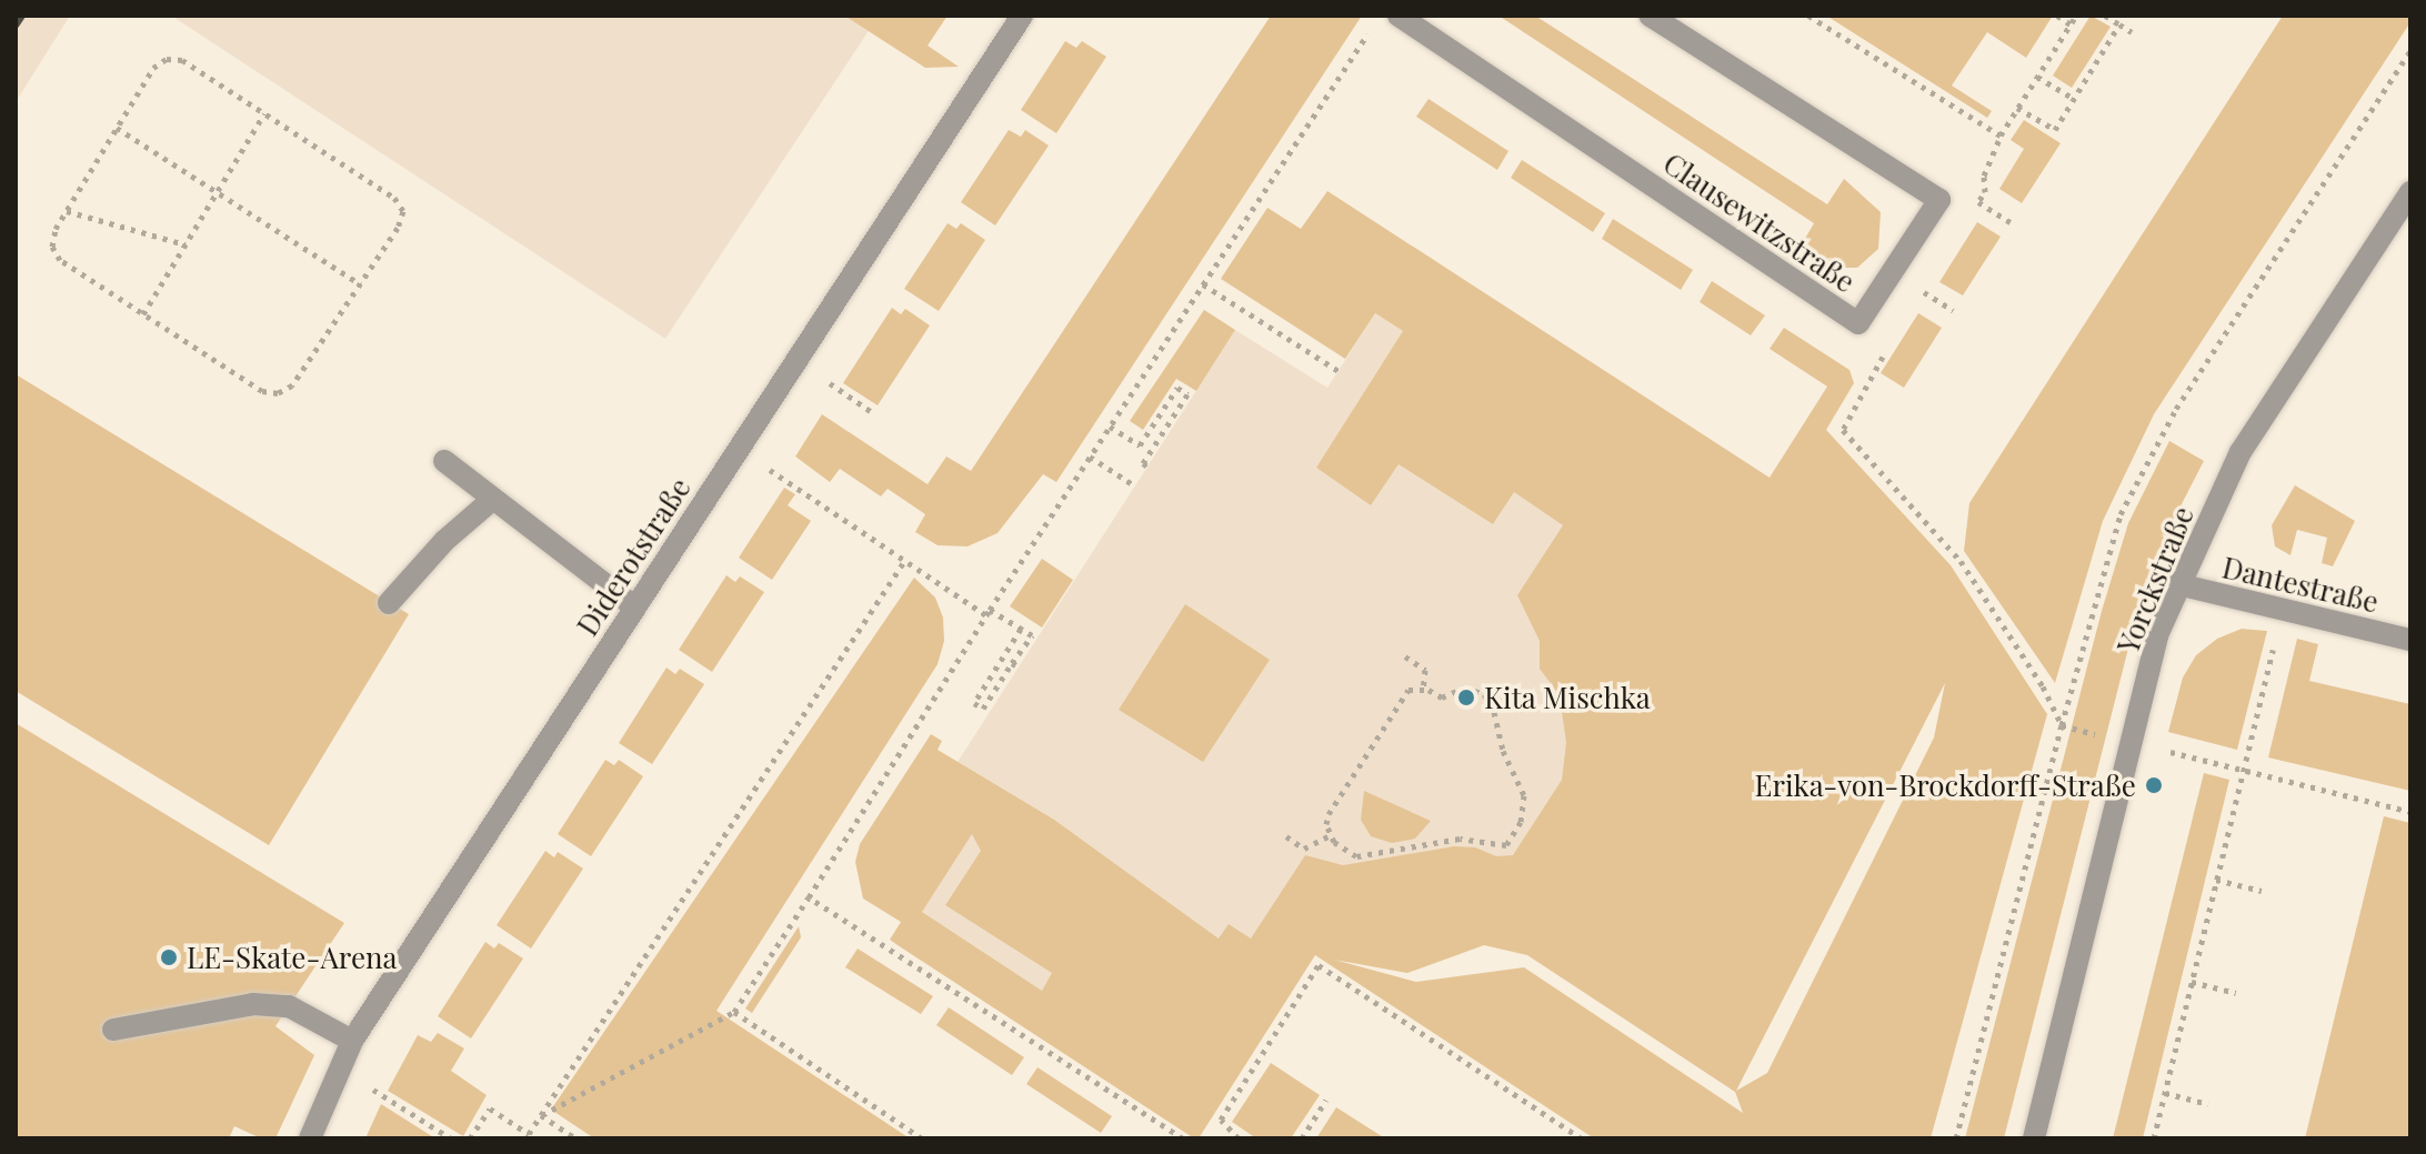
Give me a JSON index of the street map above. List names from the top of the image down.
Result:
{
  "streets": {
    "street": [
      "Clausewitzstraße",
      "Diderotstraße",
      "Yorckstraße",
      "Dantestraße"
    ]
  },
  "crossings": [
    ["Yorckstraße", "Dantestraße"]
  ],
  "places": ["Kita Mischka", "Erika-von-Brockdorff-Straße", "LE-Skate-Arena"]
}
